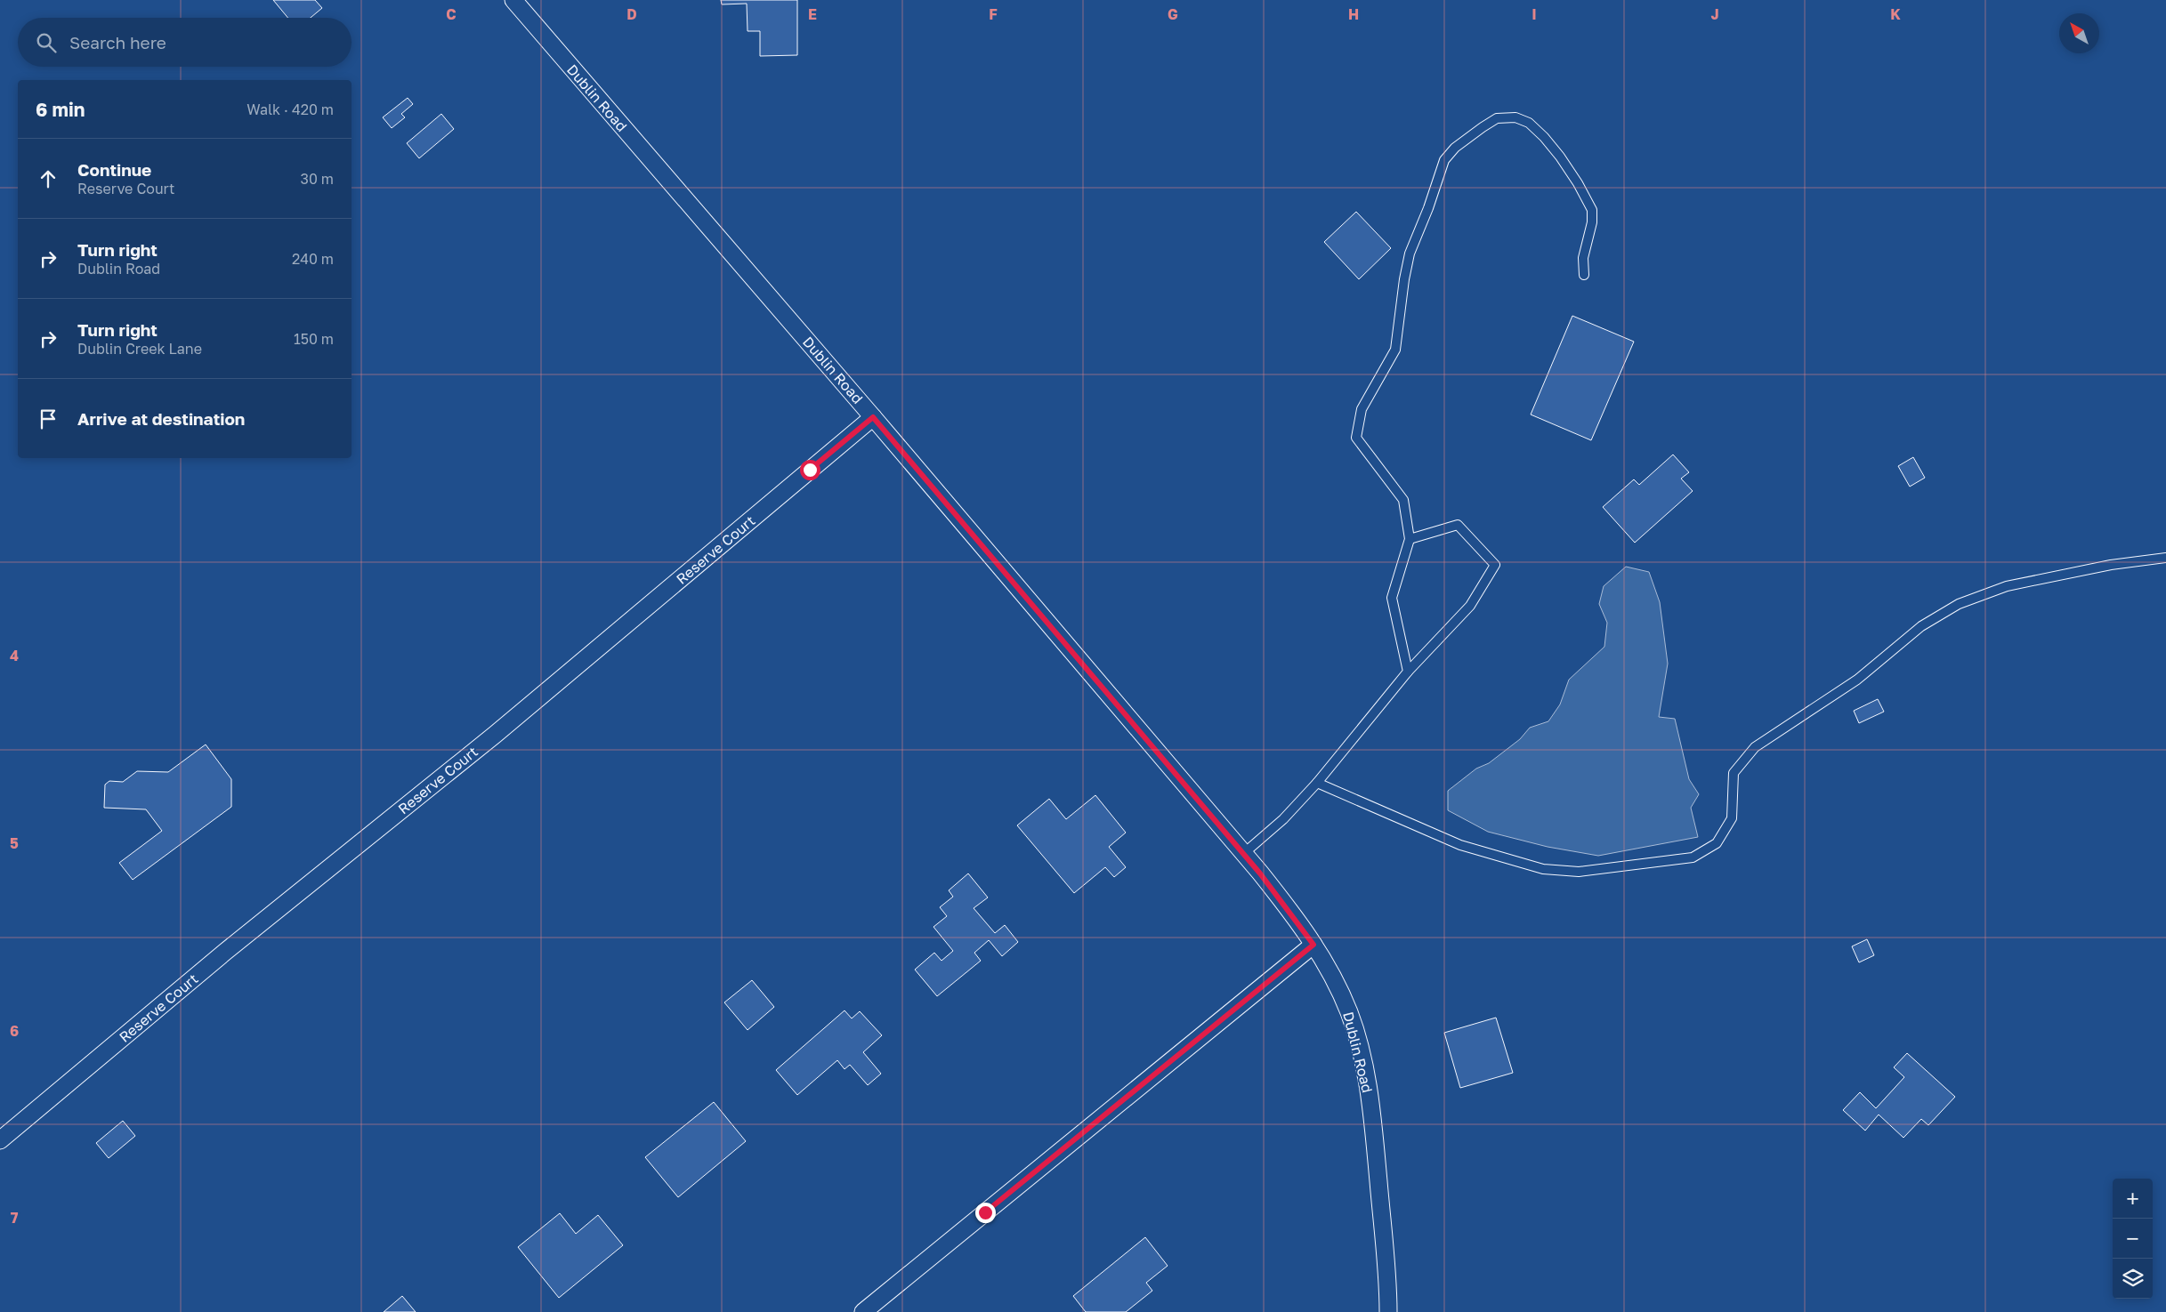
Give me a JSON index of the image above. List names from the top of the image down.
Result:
{
  "streets": {
    "street": ["Dublin Road", "Reserve Court"]
  },
  "crossings": [
    ["Dublin Road", "Reserve Court"]
  ],
  "north": "top left",
  "page": {
    "search": "Search here",
    "heading": ["6 min", "Walk · 420 m"],
    "list": [
      ["Continue", "Reserve Court", "30 m"],
      ["Turn right", "Dublin Road", "240 m"],
      ["Turn right", "Dublin Creek Lane", "150 m"],
      "Arrive at destination"
    ],
    "map_buttons": ["+", "−"]
  },
  "grid": {
    "columns": [
      "C",
      "D",
      "E",
      "F",
      "G",
      "H",
      "I",
      "J",
      "K"
    ],
    "rows": [
      "4",
      "5",
      "6",
      "7"
    ]
  }
}
